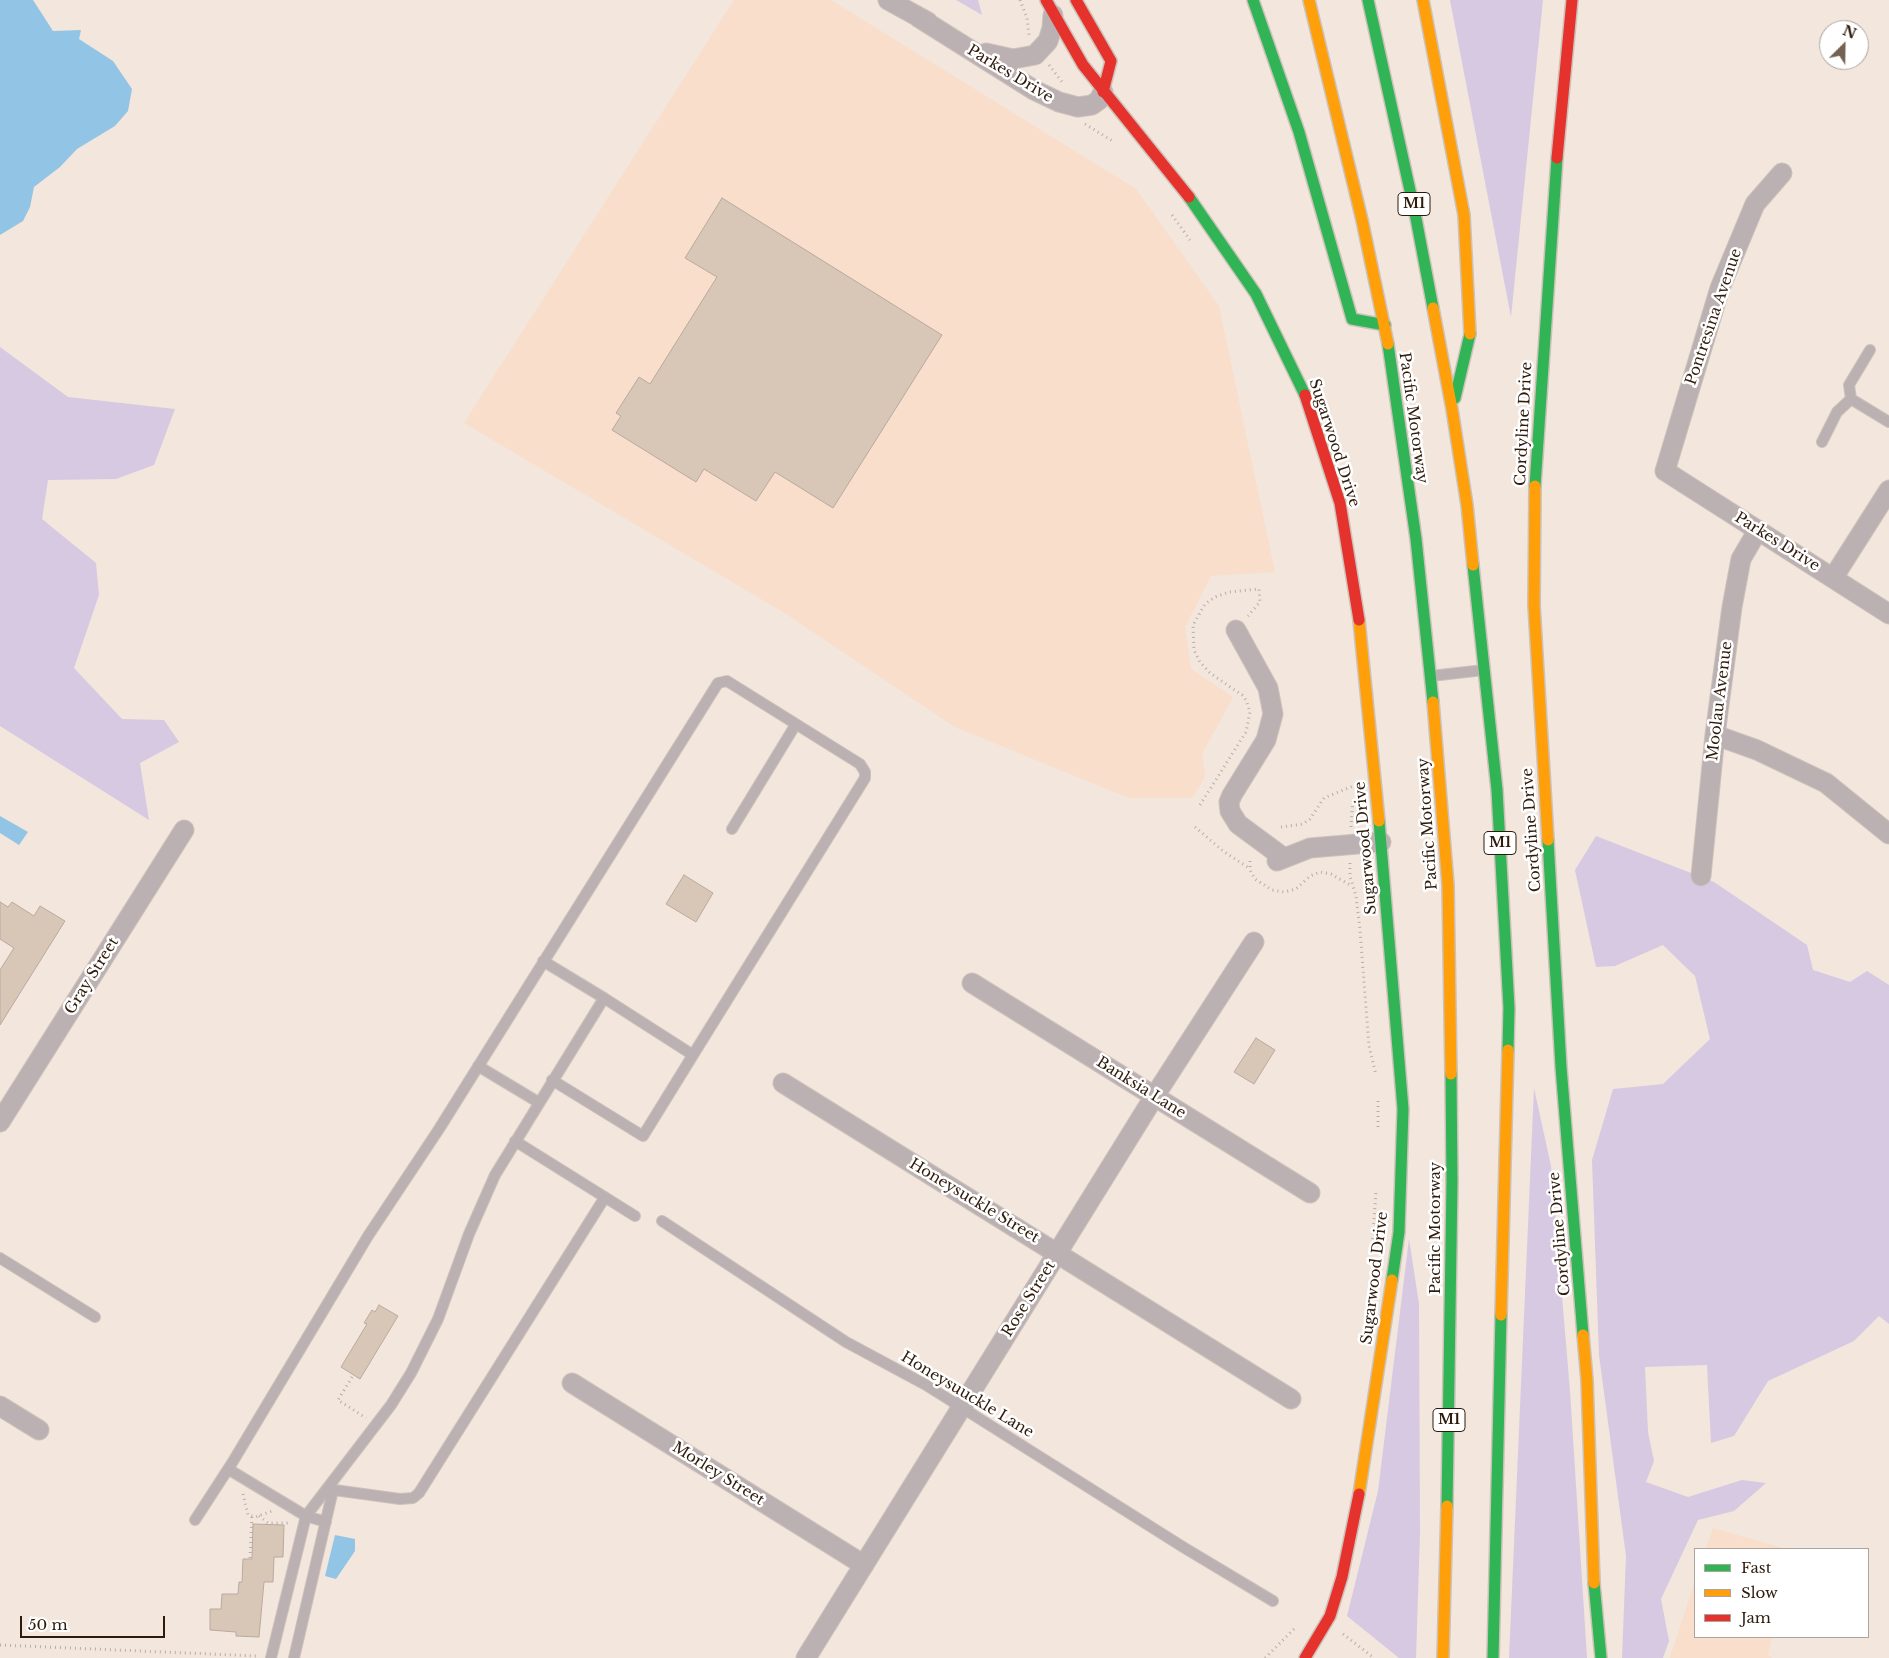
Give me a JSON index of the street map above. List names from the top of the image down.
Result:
{
  "streets": {
    "main road": [
      "M1",
      "Pacific Motorway",
      "Cordyline Drive",
      "Sugarwood Drive"
    ],
    "street": [
      "Parkes Drive",
      "Pontresina Avenue",
      "Moolau Avenue",
      "Gray Street",
      "Banksia Lane",
      "Honeysuckle Street",
      "Rose Street",
      "Morley Street"
    ],
    "lane": ["Honeysuuckle Lane"]
  },
  "crossings": [
    ["Parkes Drive", "Pontresina Avenue"],
    ["Parkes Drive", "Sugarwood Drive"],
    ["Parkes Drive", "Moolau Avenue"],
    ["Banksia Lane", "Rose Street"],
    ["Honeysuckle Street", "Rose Street"],
    ["Rose Street", "Honeysuuckle Lane"],
    ["Rose Street", "Morley Street"]
  ],
  "legend": ["Fast", "Slow", "Jam"],
  "scale_bar": "50 m",
  "north": "top right"
}
